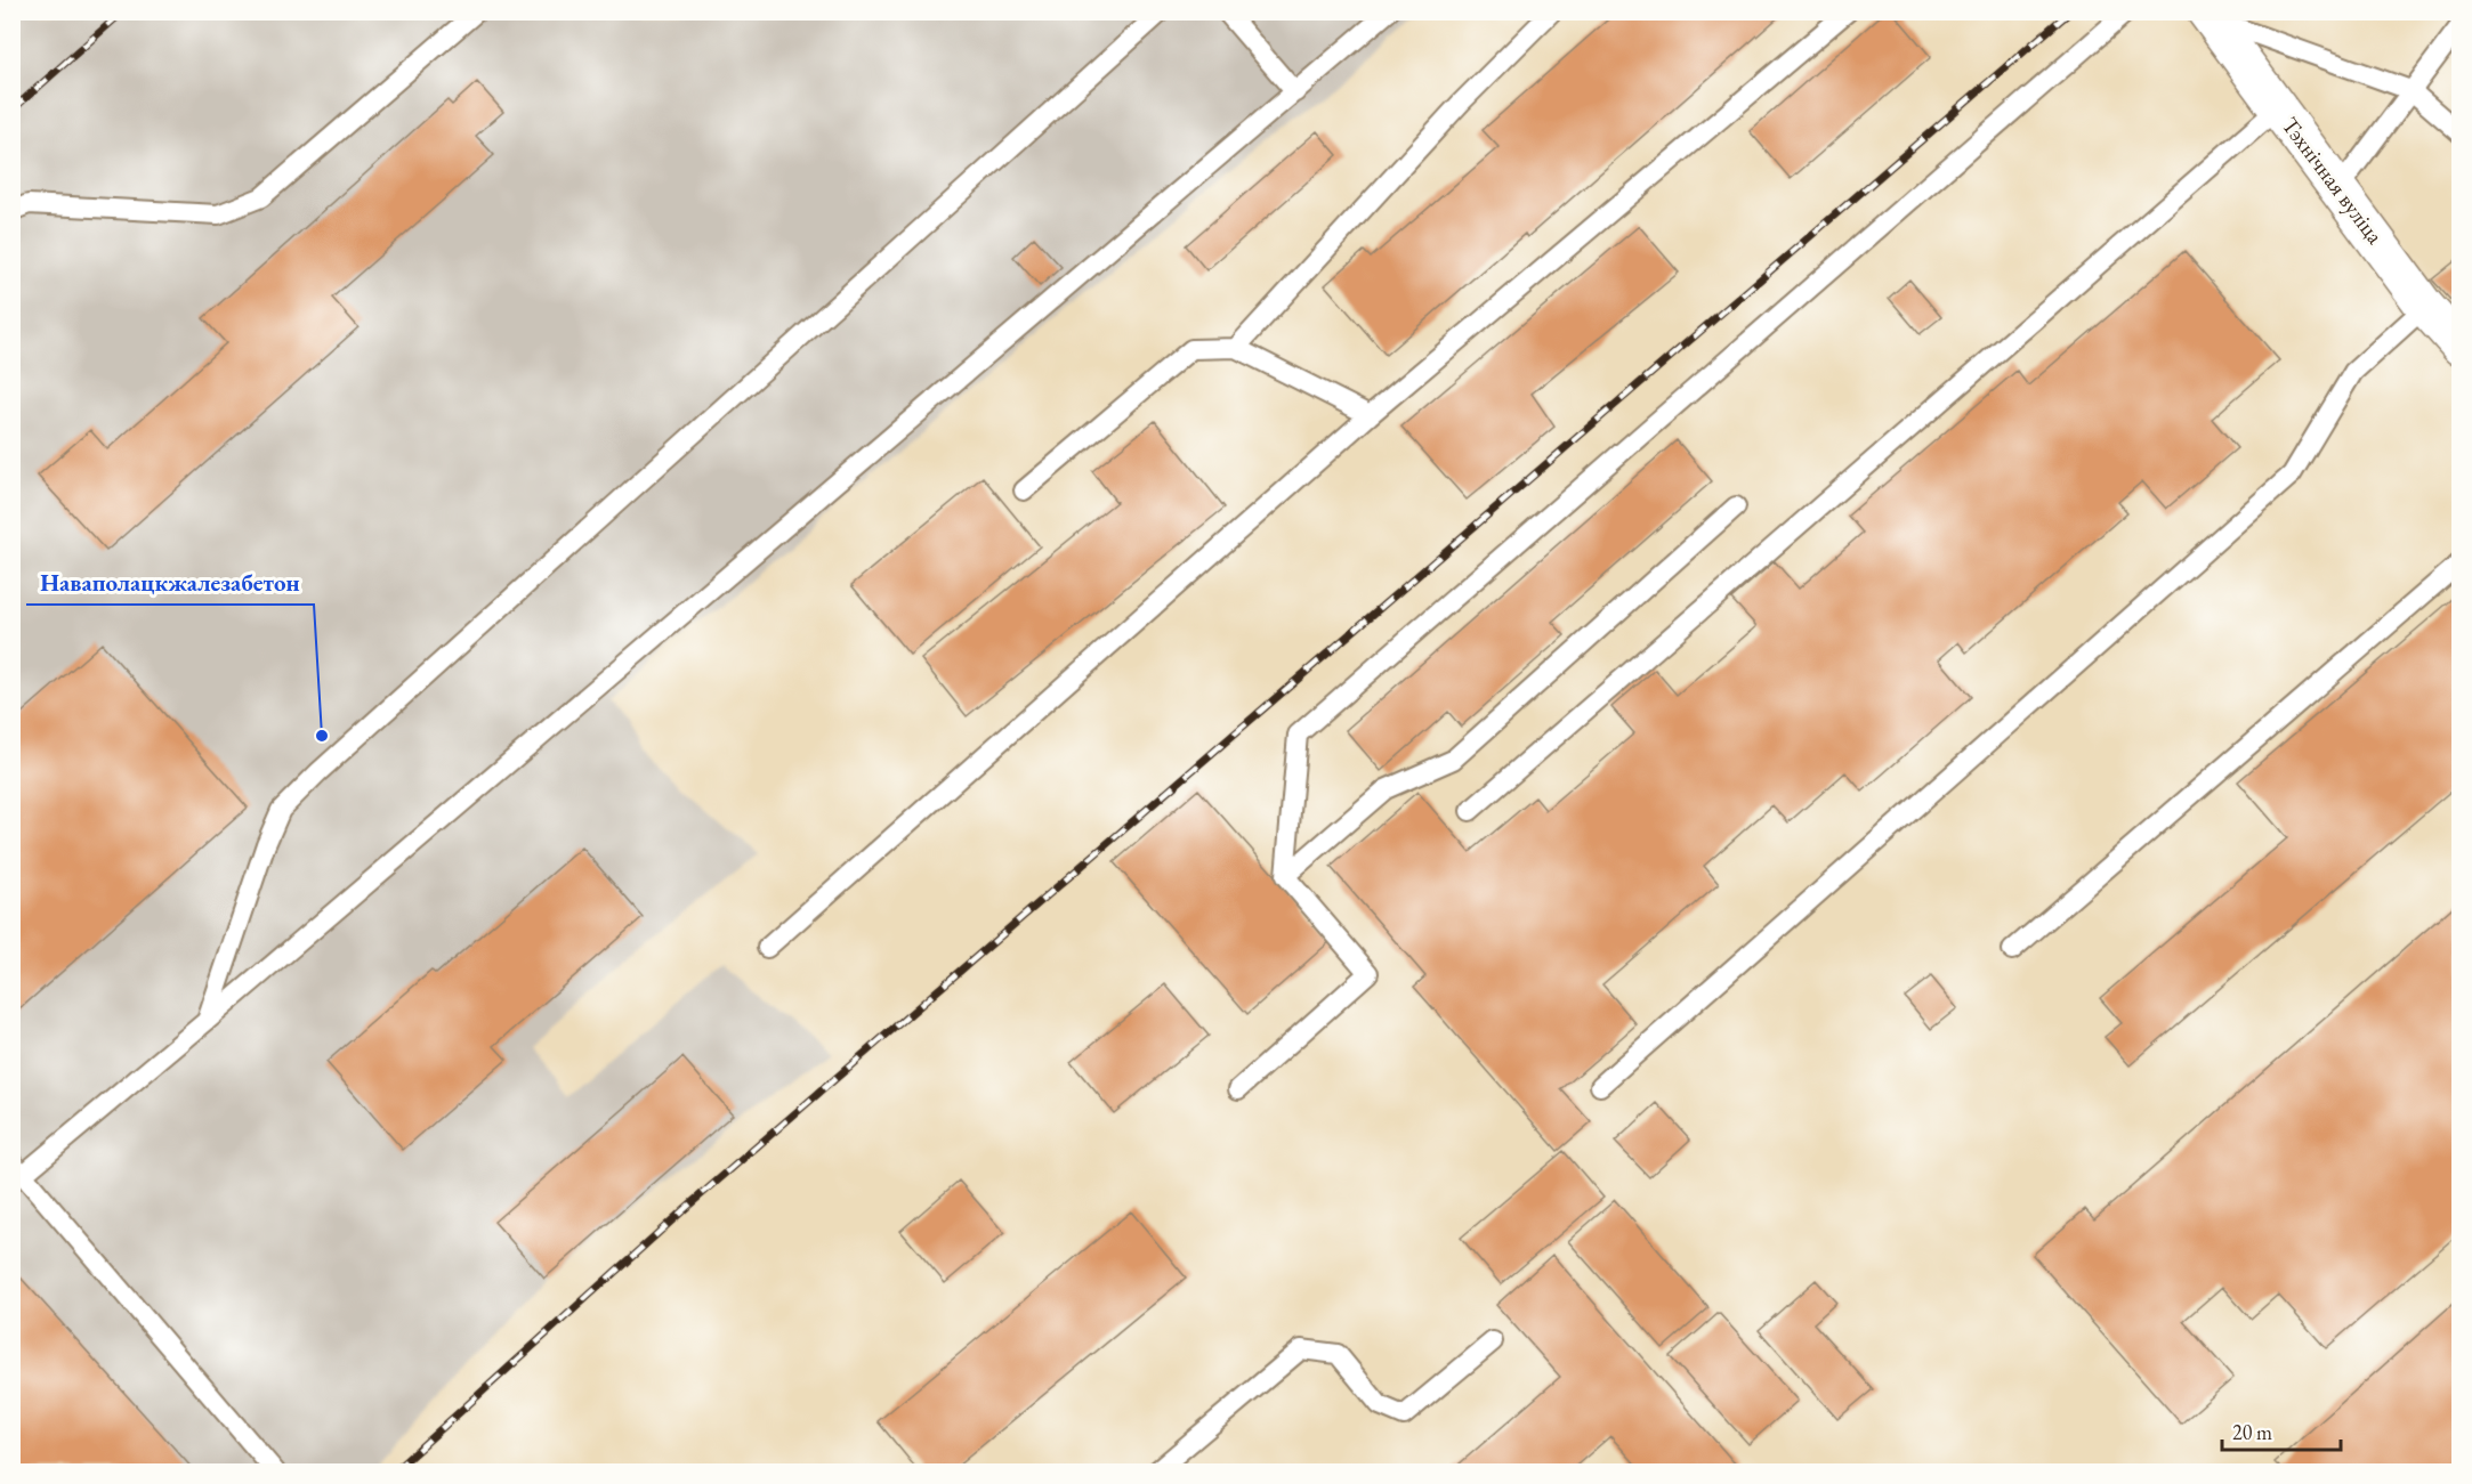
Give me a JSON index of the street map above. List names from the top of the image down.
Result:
{
  "streets": {
    "street": ["Тэхнічная вуліца"]
  },
  "places": ["Наваполацкжалезабетон"],
  "scale_bar": "20 m"
}
